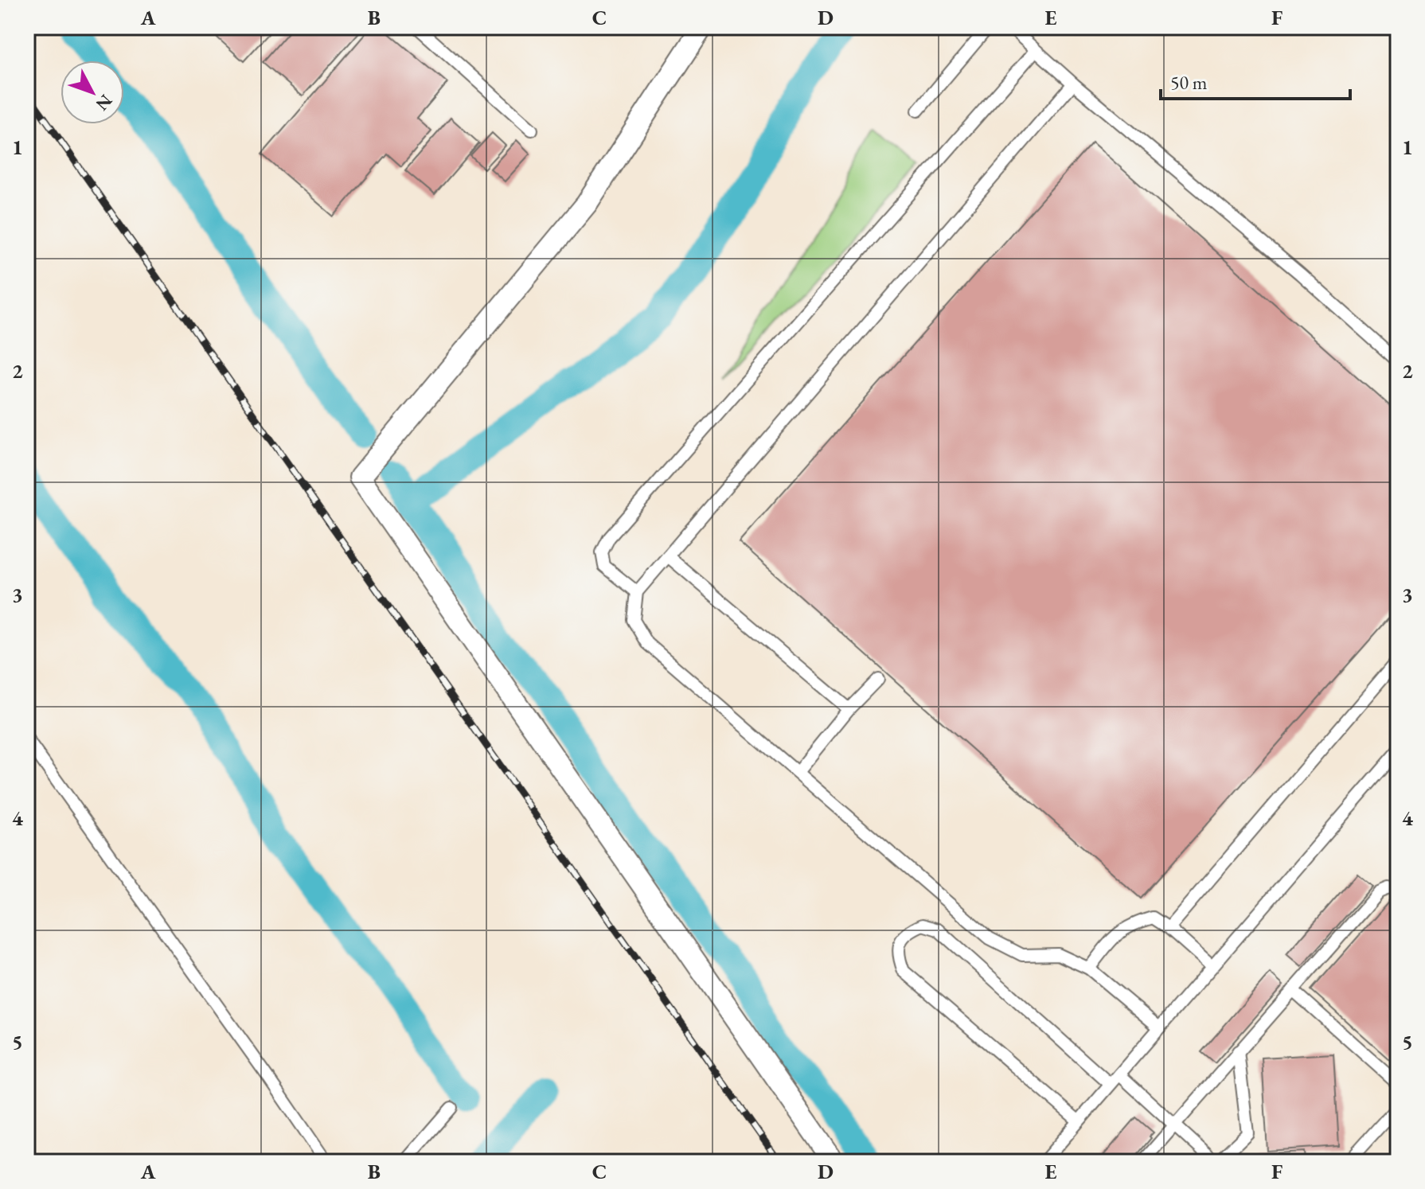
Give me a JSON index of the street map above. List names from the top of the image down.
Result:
{
  "scale_bar": "50 m",
  "north": "bottom right",
  "grid": {
    "columns": [
      "A",
      "B",
      "C",
      "D",
      "E",
      "F"
    ],
    "rows": [
      "1",
      "2",
      "3",
      "4",
      "5"
    ]
  }
}
